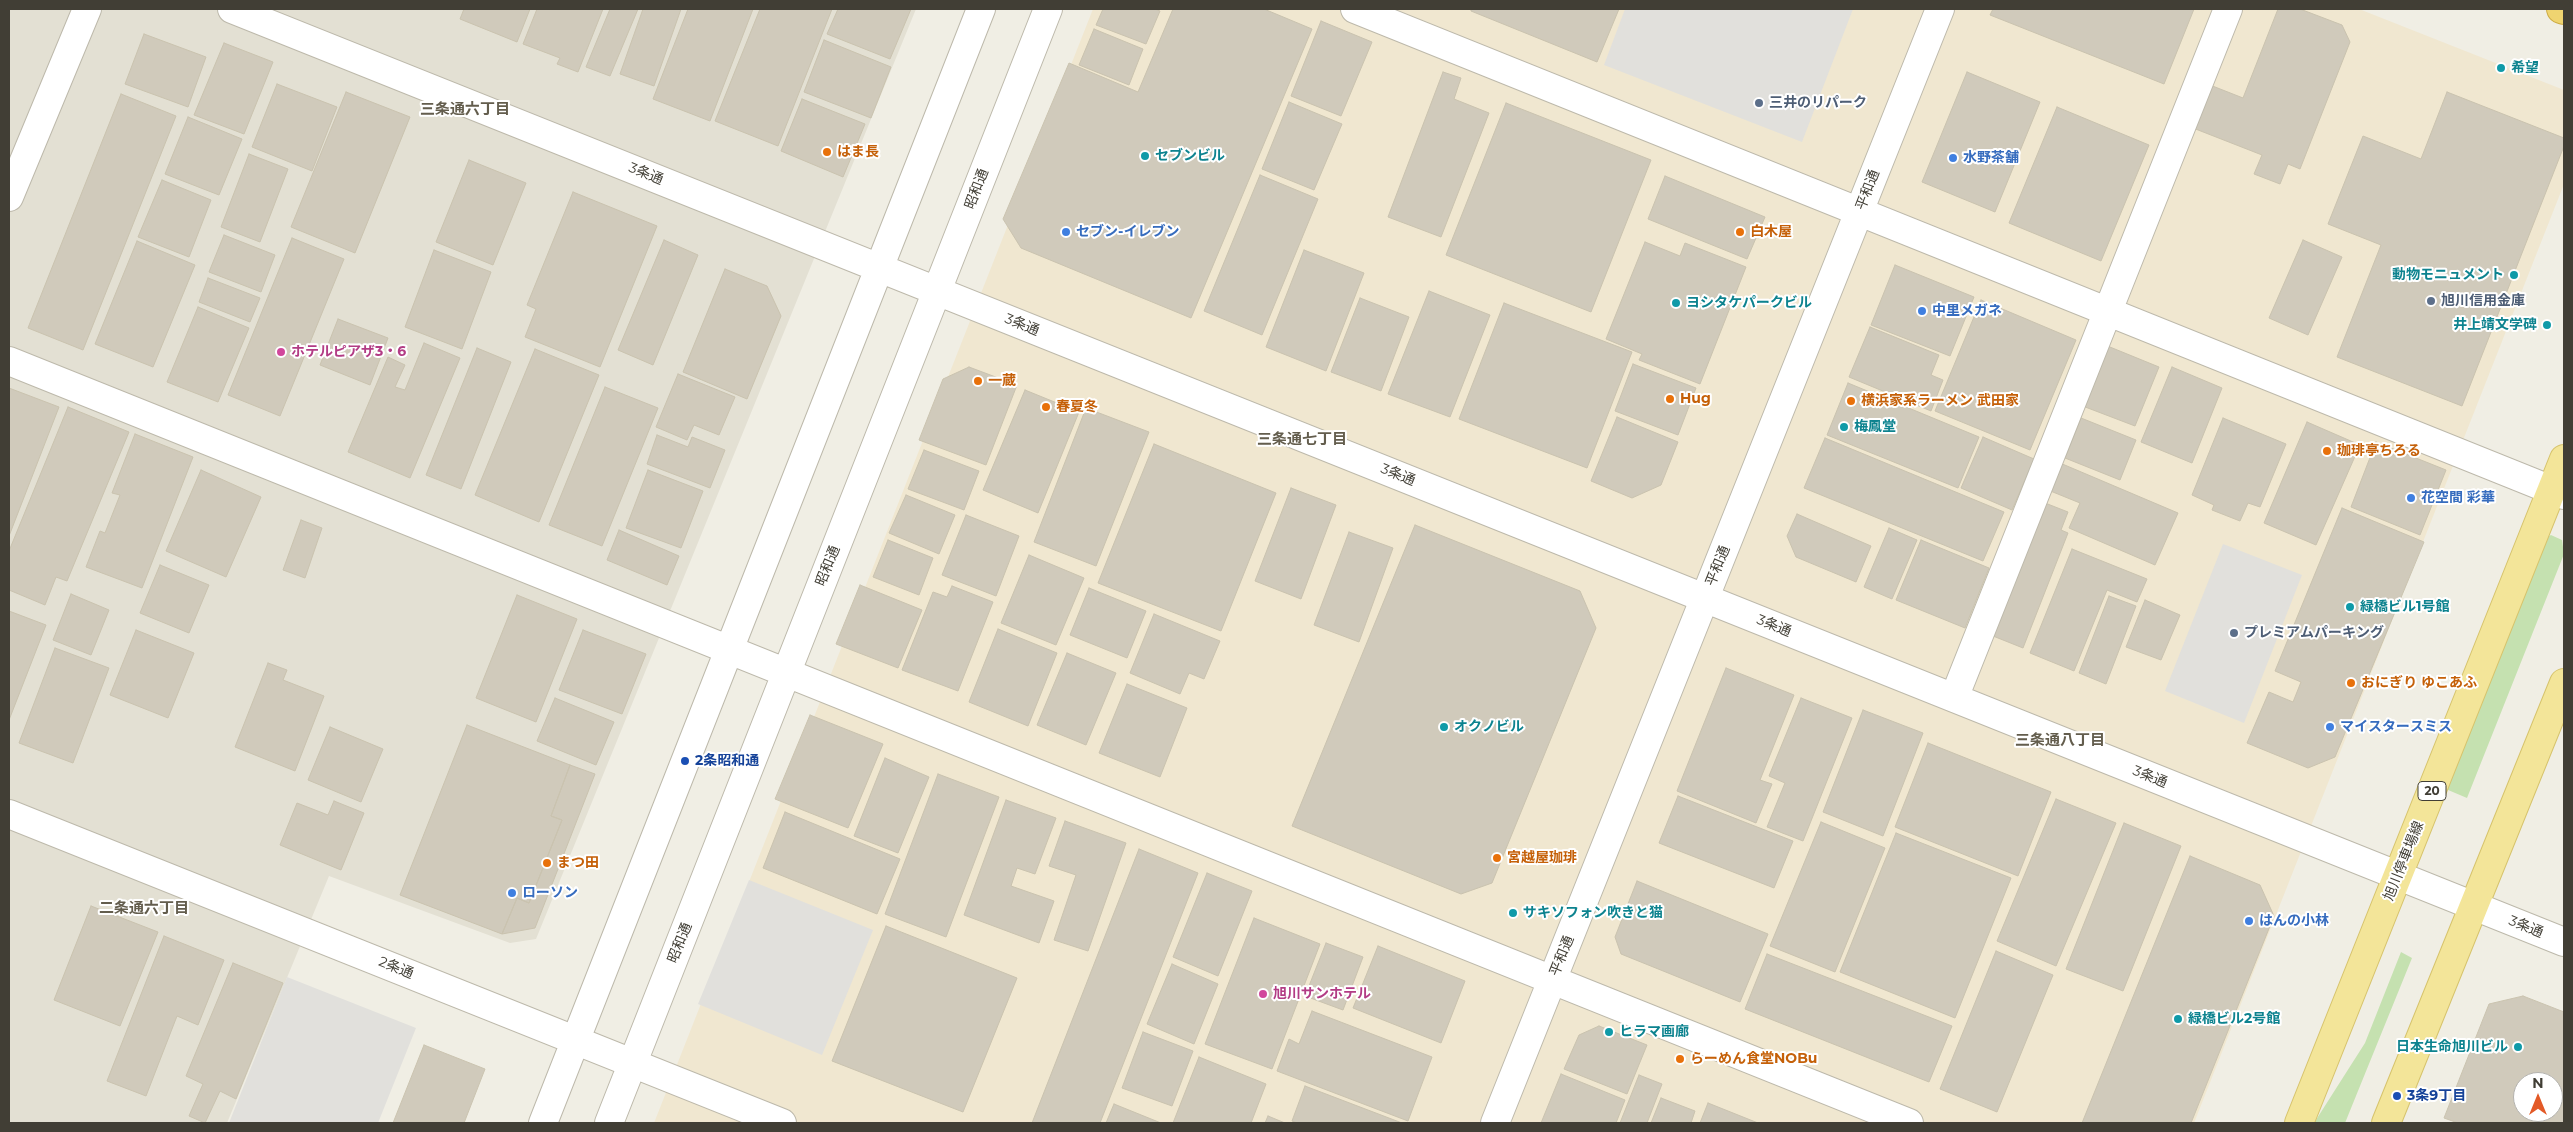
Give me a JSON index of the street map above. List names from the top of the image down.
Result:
{
  "streets": {
    "main road": ["20", "旭川停車場線"],
    "street": [
      "3条通",
      "昭和通",
      "平和通",
      "2条通"
    ]
  },
  "crossings": [
    ["3条通", "昭和通"],
    ["3条通", "平和通"],
    ["3条通", "旭川停車場線"],
    ["昭和通", "2条通"]
  ],
  "districts": [
    "三条通六丁目",
    "三条通七丁目",
    "三条通八丁目",
    "二条通六丁目"
  ],
  "places": [
    "希望",
    "三井のリパーク",
    "はま長",
    "セブンビル",
    "水野茶舗",
    "セブン-イレブン",
    "白木屋",
    "動物モニュメント",
    "旭川信用金庫",
    "ヨシタケパークビル",
    "中里メガネ",
    "井上靖文学碑",
    "ホテルピアザ3・6",
    "一蔵",
    "Hug",
    "横浜家系ラーメン 武田家",
    "春夏冬",
    "梅鳳堂",
    "珈琲亭ちろる",
    "花空間 彩華",
    "緑橋ビル1号館",
    "プレミアムパーキング",
    "おにぎり ゆこあふ",
    "オクノビル",
    "マイスタースミス",
    "2条昭和通",
    "宮越屋珈琲",
    "まつ田",
    "ローソン",
    "サキソフォン吹きと猫",
    "はんの小林",
    "旭川サンホテル",
    "緑橋ビル2号館",
    "ヒラマ画廊",
    "日本生命旭川ビル",
    "らーめん食堂NOBu",
    "3条9丁目"
  ],
  "north": "top"
}
